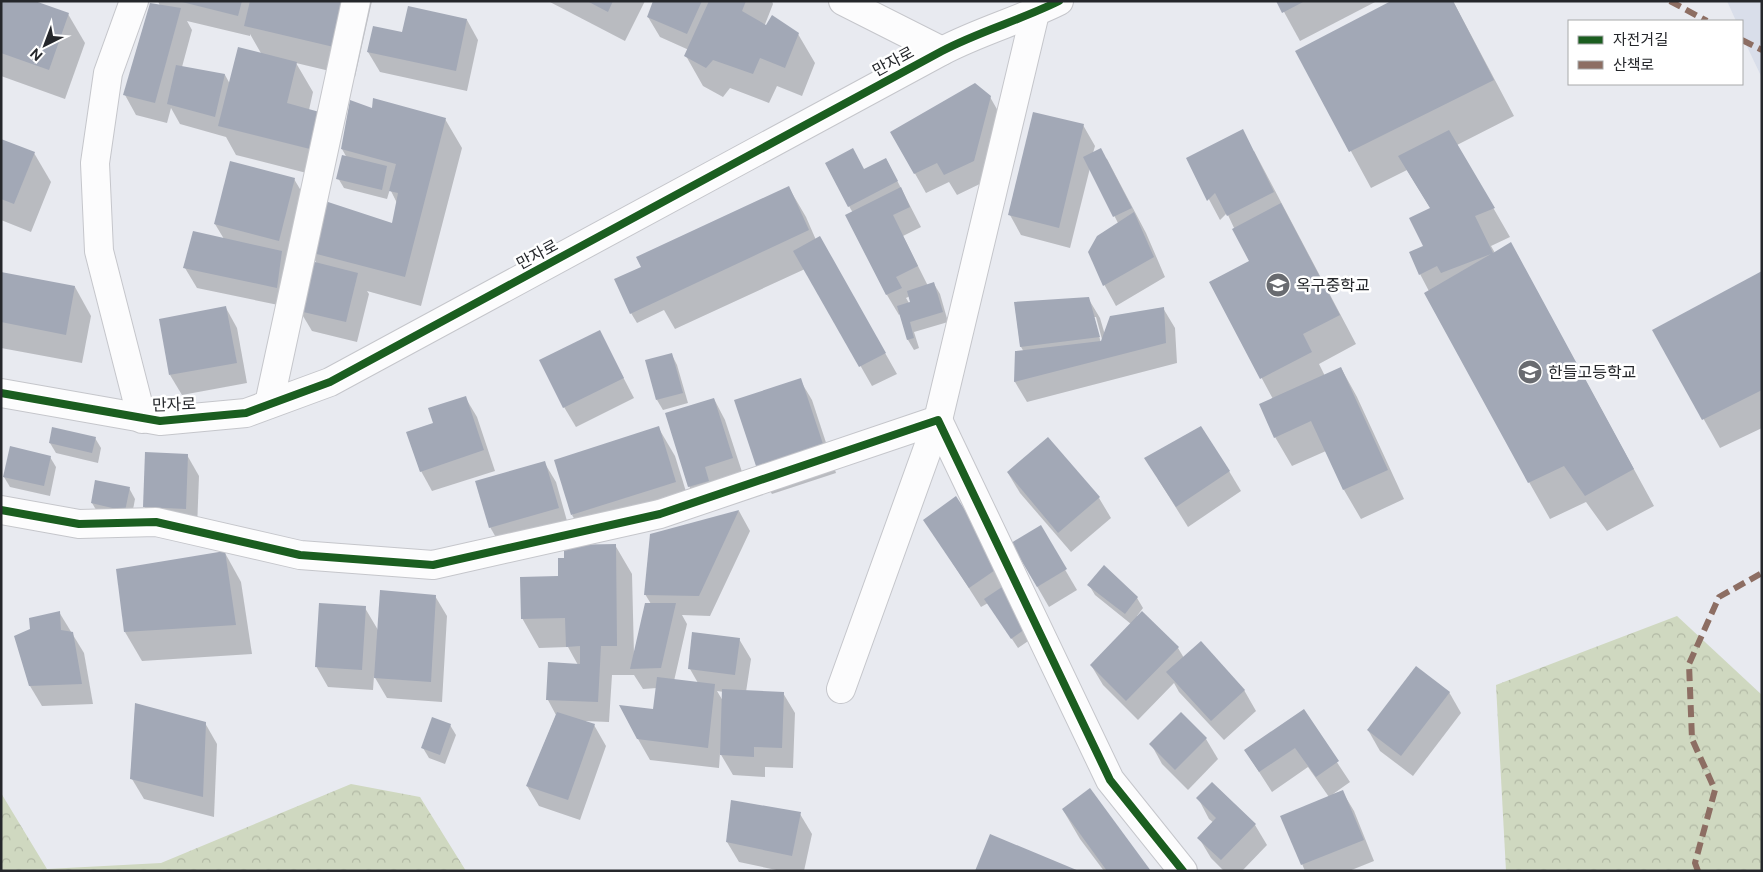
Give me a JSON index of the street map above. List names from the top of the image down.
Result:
{
  "streets": {
    "street": ["만자로"]
  },
  "places": {
    "school or university": ["옥구중학교", "한들고등학교"]
  },
  "legend": ["자전거길", "산책로"],
  "north": "bottom left"
}
